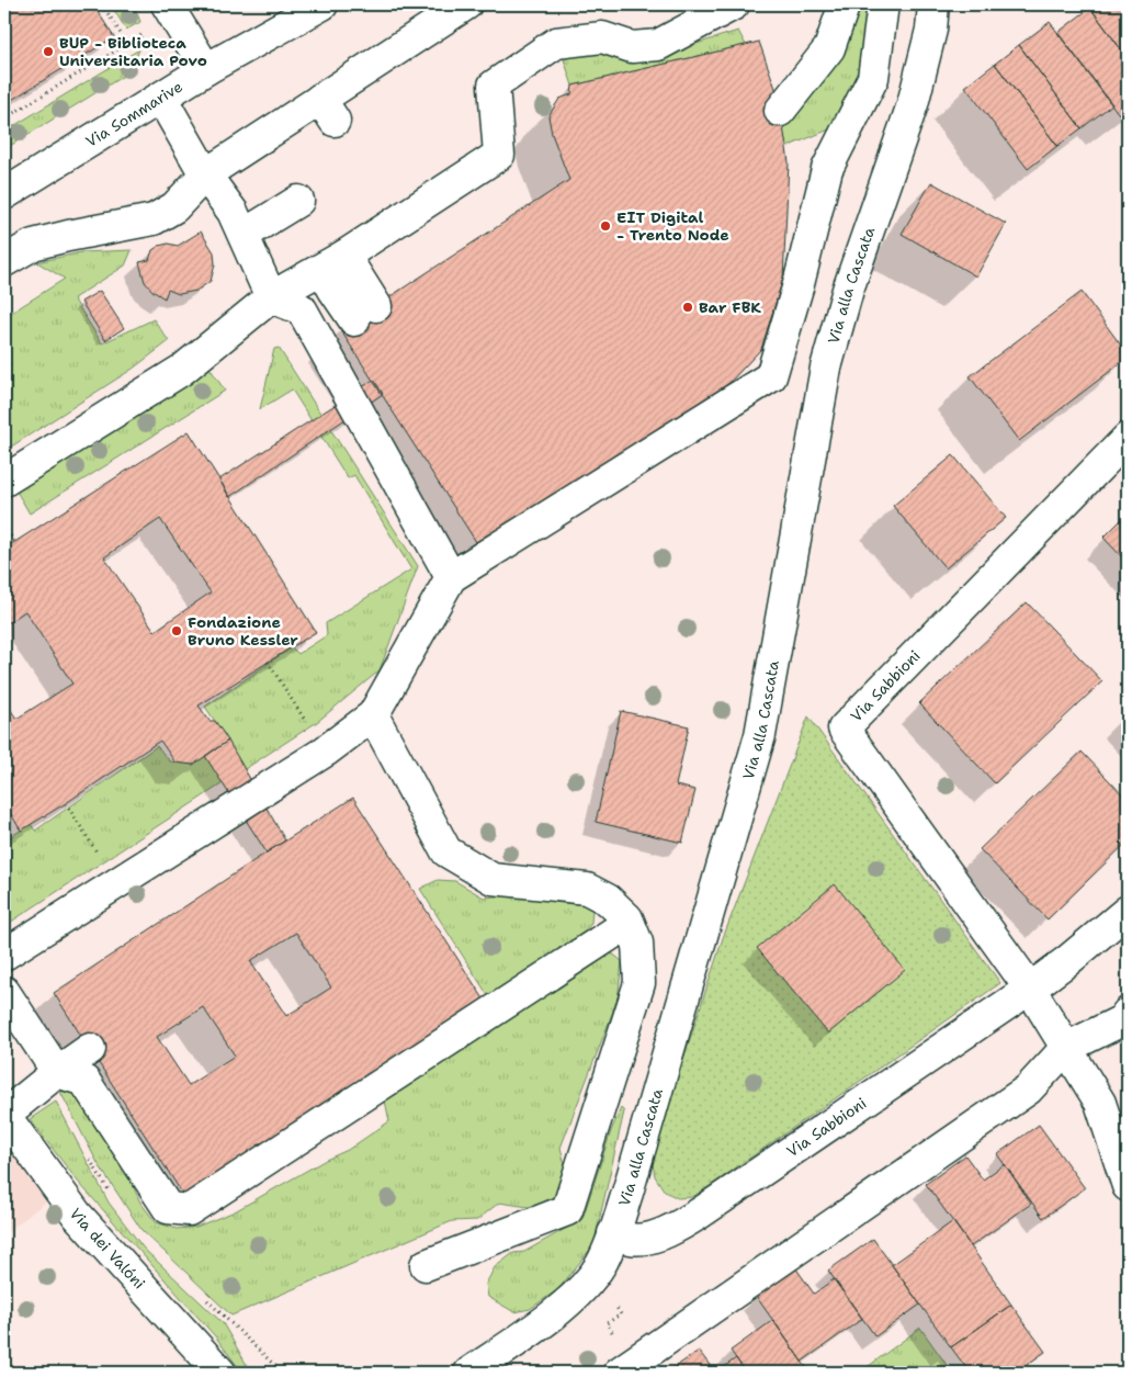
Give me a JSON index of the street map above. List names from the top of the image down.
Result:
{
  "streets": {
    "street": [
      "Via Sommarive",
      "Via alla Cascata",
      "Via Sabbioni",
      "Via dei Valóni"
    ]
  },
  "crossings": [
    ["Via alla Cascata", "Via Sabbioni"]
  ],
  "places": [
    "BUP - Biblioteca Universitaria Povo",
    "EIT Digital - Trento Node",
    "Bar FBK",
    "Fondazione Bruno Kessler"
  ]
}
